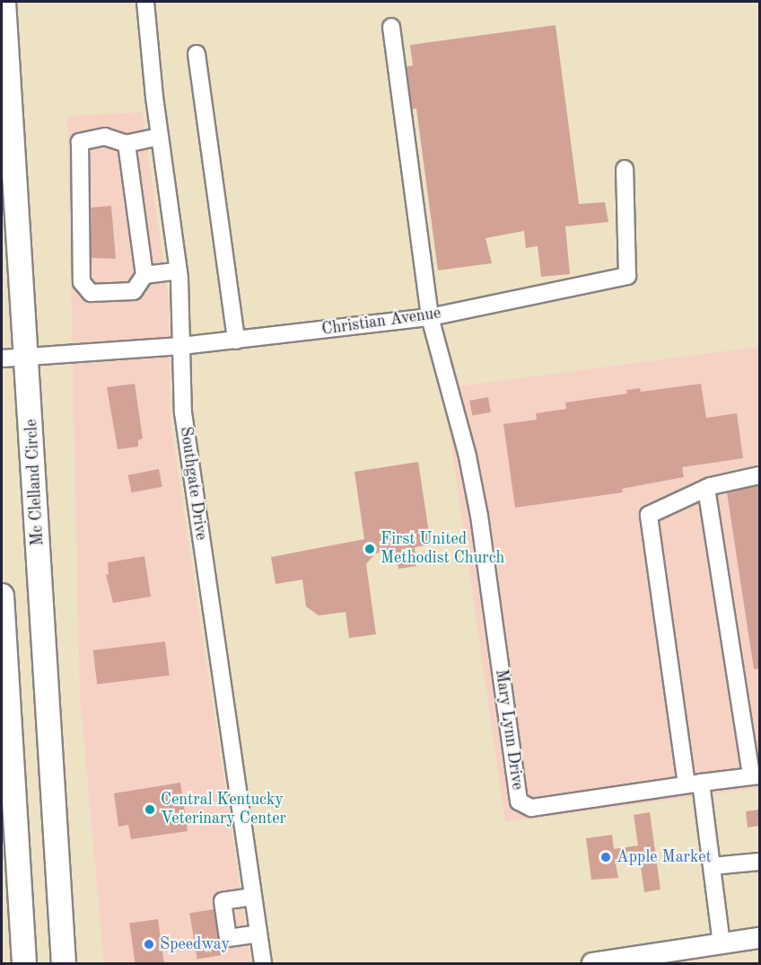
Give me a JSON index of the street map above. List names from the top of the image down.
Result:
{
  "streets": {
    "highway": ["Mc Clelland Circle"],
    "street": ["Christian Avenue", "Southgate Drive", "Mary Lynn Drive"]
  },
  "crossings": [
    ["Christian Avenue", "Mc Clelland Circle"],
    ["Christian Avenue", "Southgate Drive"],
    ["Christian Avenue", "Mary Lynn Drive"]
  ],
  "places": [
    "First United Methodist Church",
    "Central Kentucky Veterinary Center",
    "Apple Market",
    "Speedway"
  ]
}
